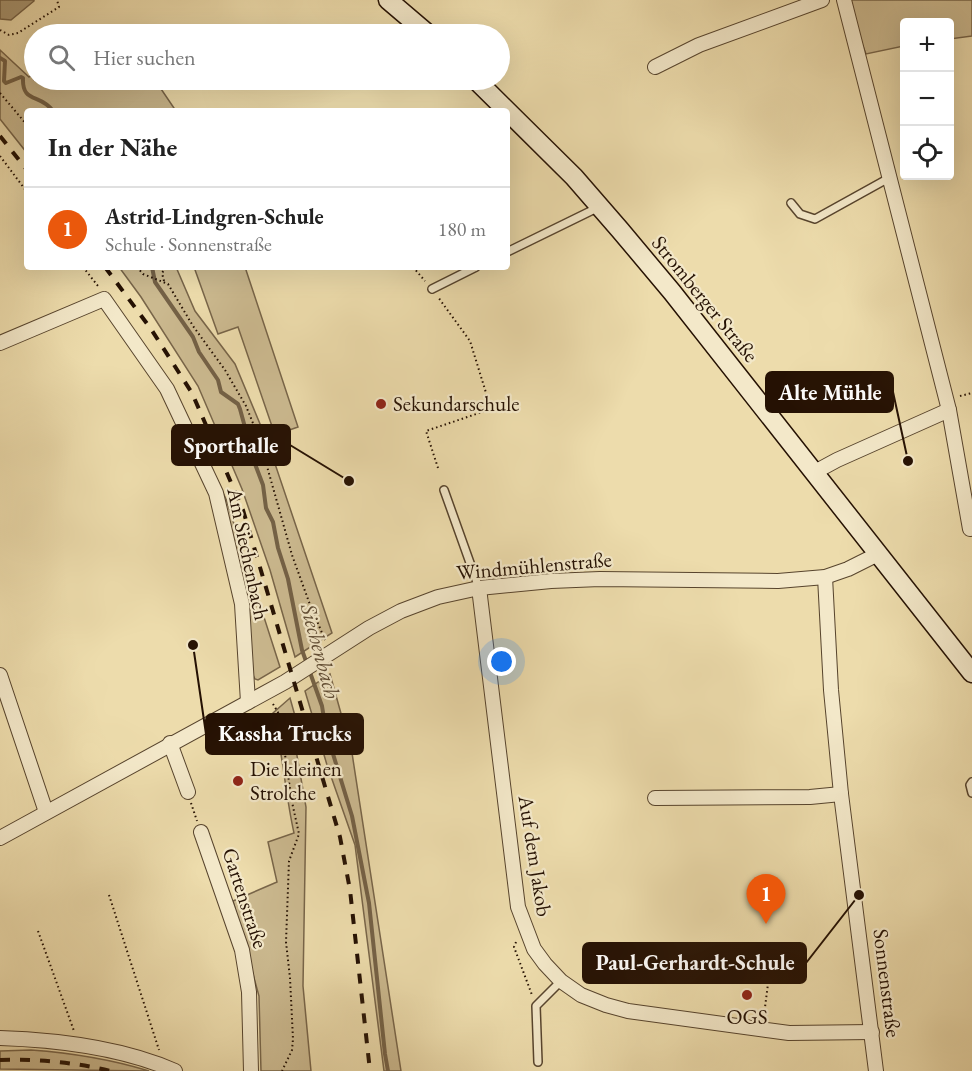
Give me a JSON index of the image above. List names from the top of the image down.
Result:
{
  "streets": {
    "main road": ["Stromberger Straße"],
    "street": [
      "Am Siechenbach",
      "Windmühlenstraße",
      "Auf dem Jakob",
      "Gartenstraße",
      "Sonnenstraße"
    ]
  },
  "crossings": [
    ["Stromberger Straße", "Windmühlenstraße"],
    ["Am Siechenbach", "Windmühlenstraße"],
    ["Windmühlenstraße", "Auf dem Jakob"],
    ["Windmühlenstraße", "Sonnenstraße"],
    ["Auf dem Jakob", "Sonnenstraße"]
  ],
  "water": ["Siechenbach"],
  "places": [
    "Sekundarschule",
    "Alte Mühle",
    "Sporthalle",
    "Kassha Trucks",
    "Die kleinen Strolche",
    "Paul-Gerhardt-Schule",
    "OGS"
  ],
  "page": {
    "map_buttons": ["+", "−"],
    "search": "Hier suchen",
    "heading": "In der Nähe",
    "list": [
      {
        "mark": "1",
        "name": "Astrid-Lindgren-Schule",
        "note": "Schule · Sonnenstraße",
        "value": "180 m"
      }
    ],
    "pins": "1"
  }
}
